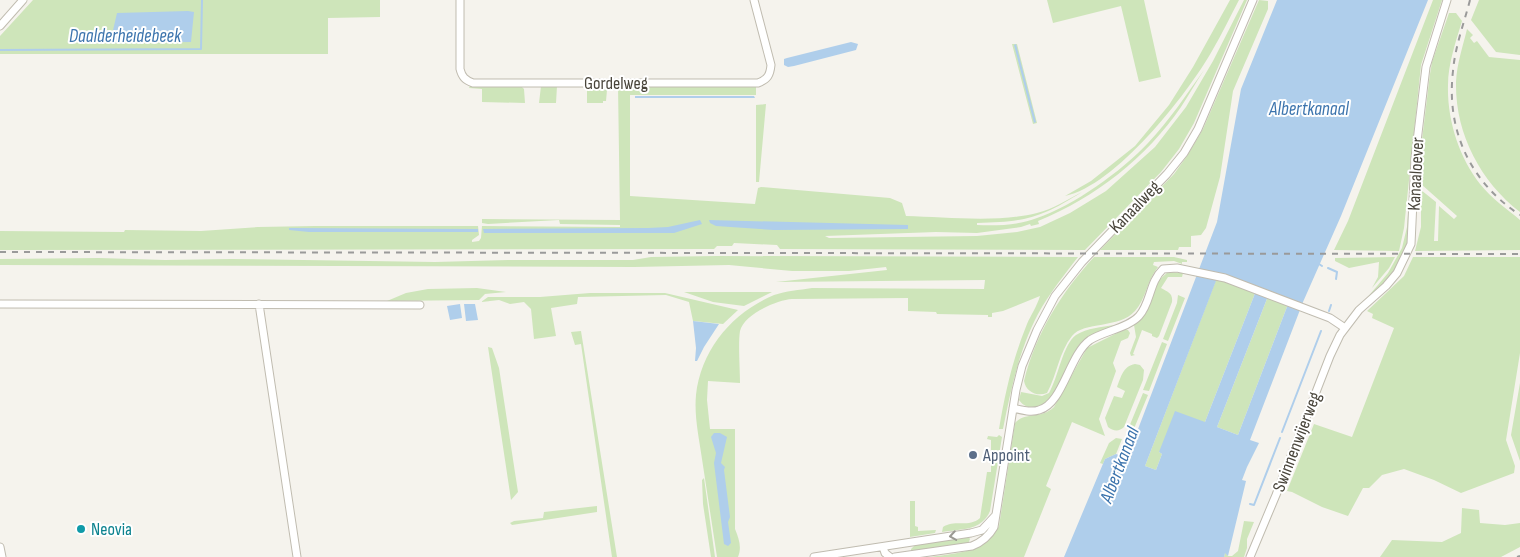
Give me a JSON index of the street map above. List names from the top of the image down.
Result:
{
  "streets": {
    "street": [
      "Gordelweg",
      "Kanaaloever",
      "Kanaalweg",
      "Swinnenwijerweg"
    ]
  },
  "crossings": [
    ["Kanaaloever", "Swinnenwijerweg"]
  ],
  "water": ["Daalderheidebeek", "Albertkanaal"],
  "places": ["Appoint", "Neovia"]
}
